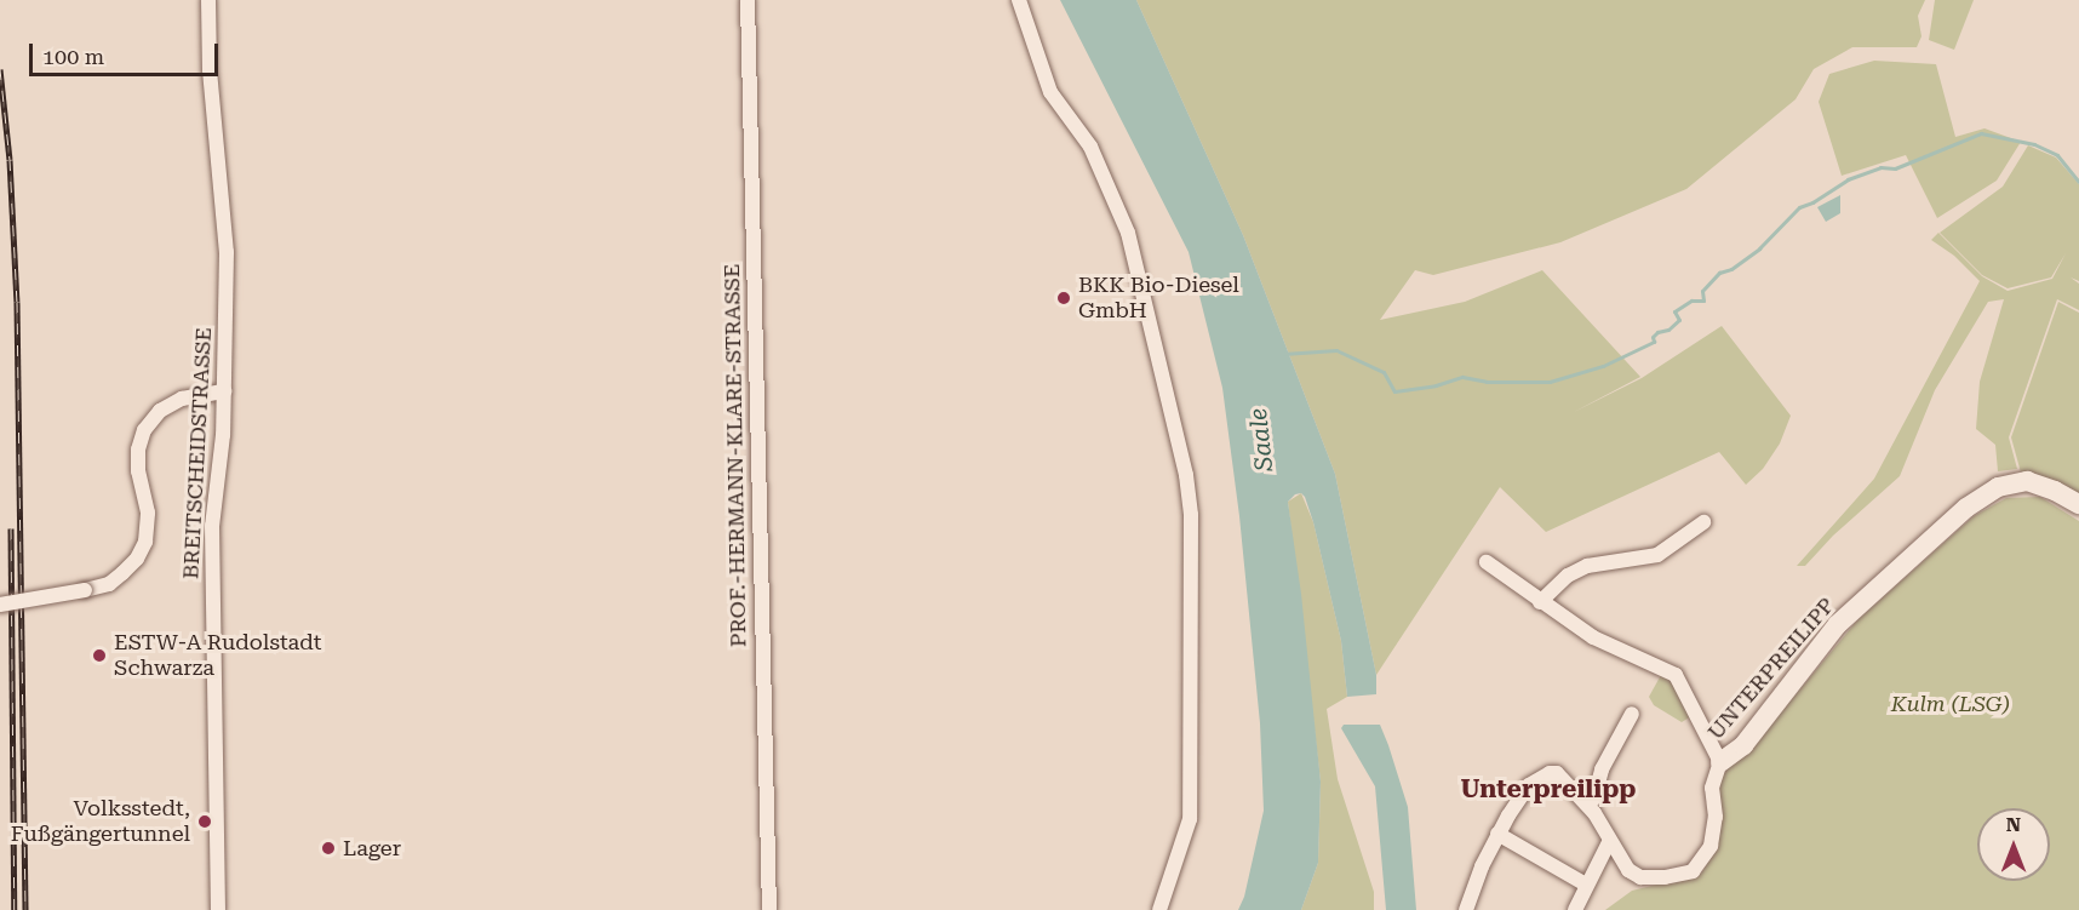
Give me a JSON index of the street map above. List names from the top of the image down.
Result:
{
  "streets": {
    "street": ["BREITSCHEIDSTRASSE", "PROF.-HERMANN-KLARE-STRASSE", "UNTERPREILIPP"]
  },
  "districts": ["Unterpreilipp"],
  "water": ["Saale"],
  "parks": ["Kulm (LSG)"],
  "places": [
    "BKK Bio-Diesel GmbH",
    "ESTW-A Rudolstadt Schwarza",
    "Volksstedt, Fußgängertunnel",
    "Lager"
  ],
  "scale_bar": "100 m",
  "north": "top"
}
